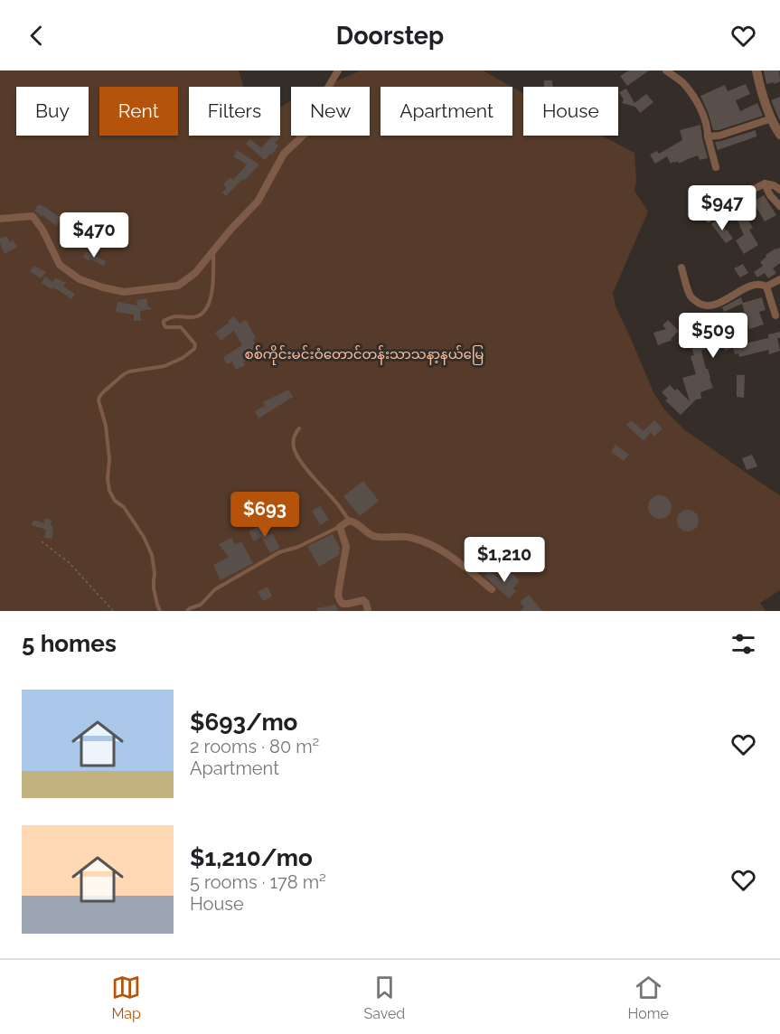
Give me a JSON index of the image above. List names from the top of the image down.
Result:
{
  "parks": ["စစ်ကိုင်းမင်းဝံတောင်တန်းသာသနာ့နယ်မြေ"],
  "page": {
    "header": "Doorstep",
    "chip": [
      "Buy",
      "Rent",
      "Filters",
      "New",
      "Apartment",
      "House"
    ],
    "price": [
      "$947",
      "$470",
      "$509",
      "$693",
      "$1,210"
    ],
    "heading": "5 homes",
    "list": [
      {
        "name": "$693/mo",
        "note": "2 rooms · 80 m² · Apartment"
      },
      {
        "name": "$1,210/mo",
        "note": "5 rooms · 178 m² · House"
      }
    ],
    "tabs": ["Map", "Saved", "Home"]
  }
}
